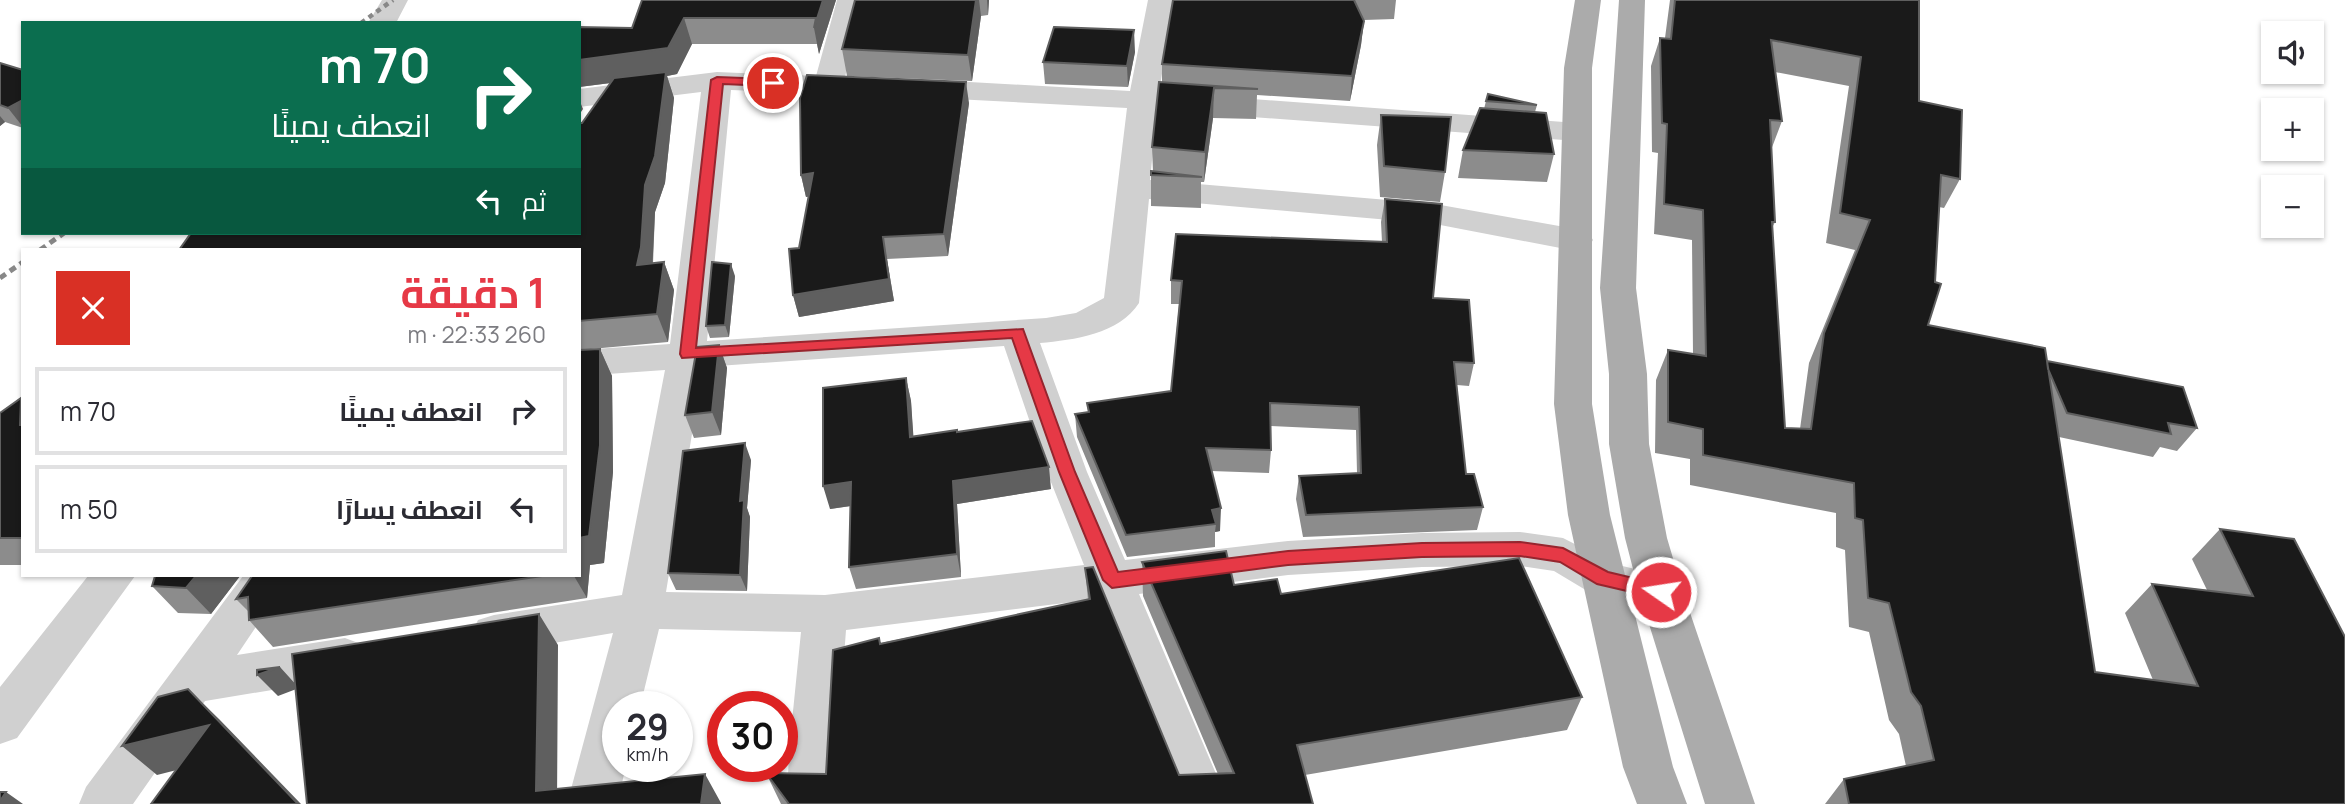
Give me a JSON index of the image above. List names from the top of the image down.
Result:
{
  "page": {
    "map_buttons": ["+", "−"],
    "turn": ["70 m", "انعطف يمينًا"],
    "then": "ثم",
    "heading": ["1 دقيقة", "260 m · 22:33"],
    "list": [
      {
        "name": "انعطف يمينًا",
        "value": "70 m"
      },
      {
        "name": "انعطف يسارًا",
        "value": "50 m"
      }
    ],
    "speed": "29 km/h",
    "limit": "30"
  }
}
